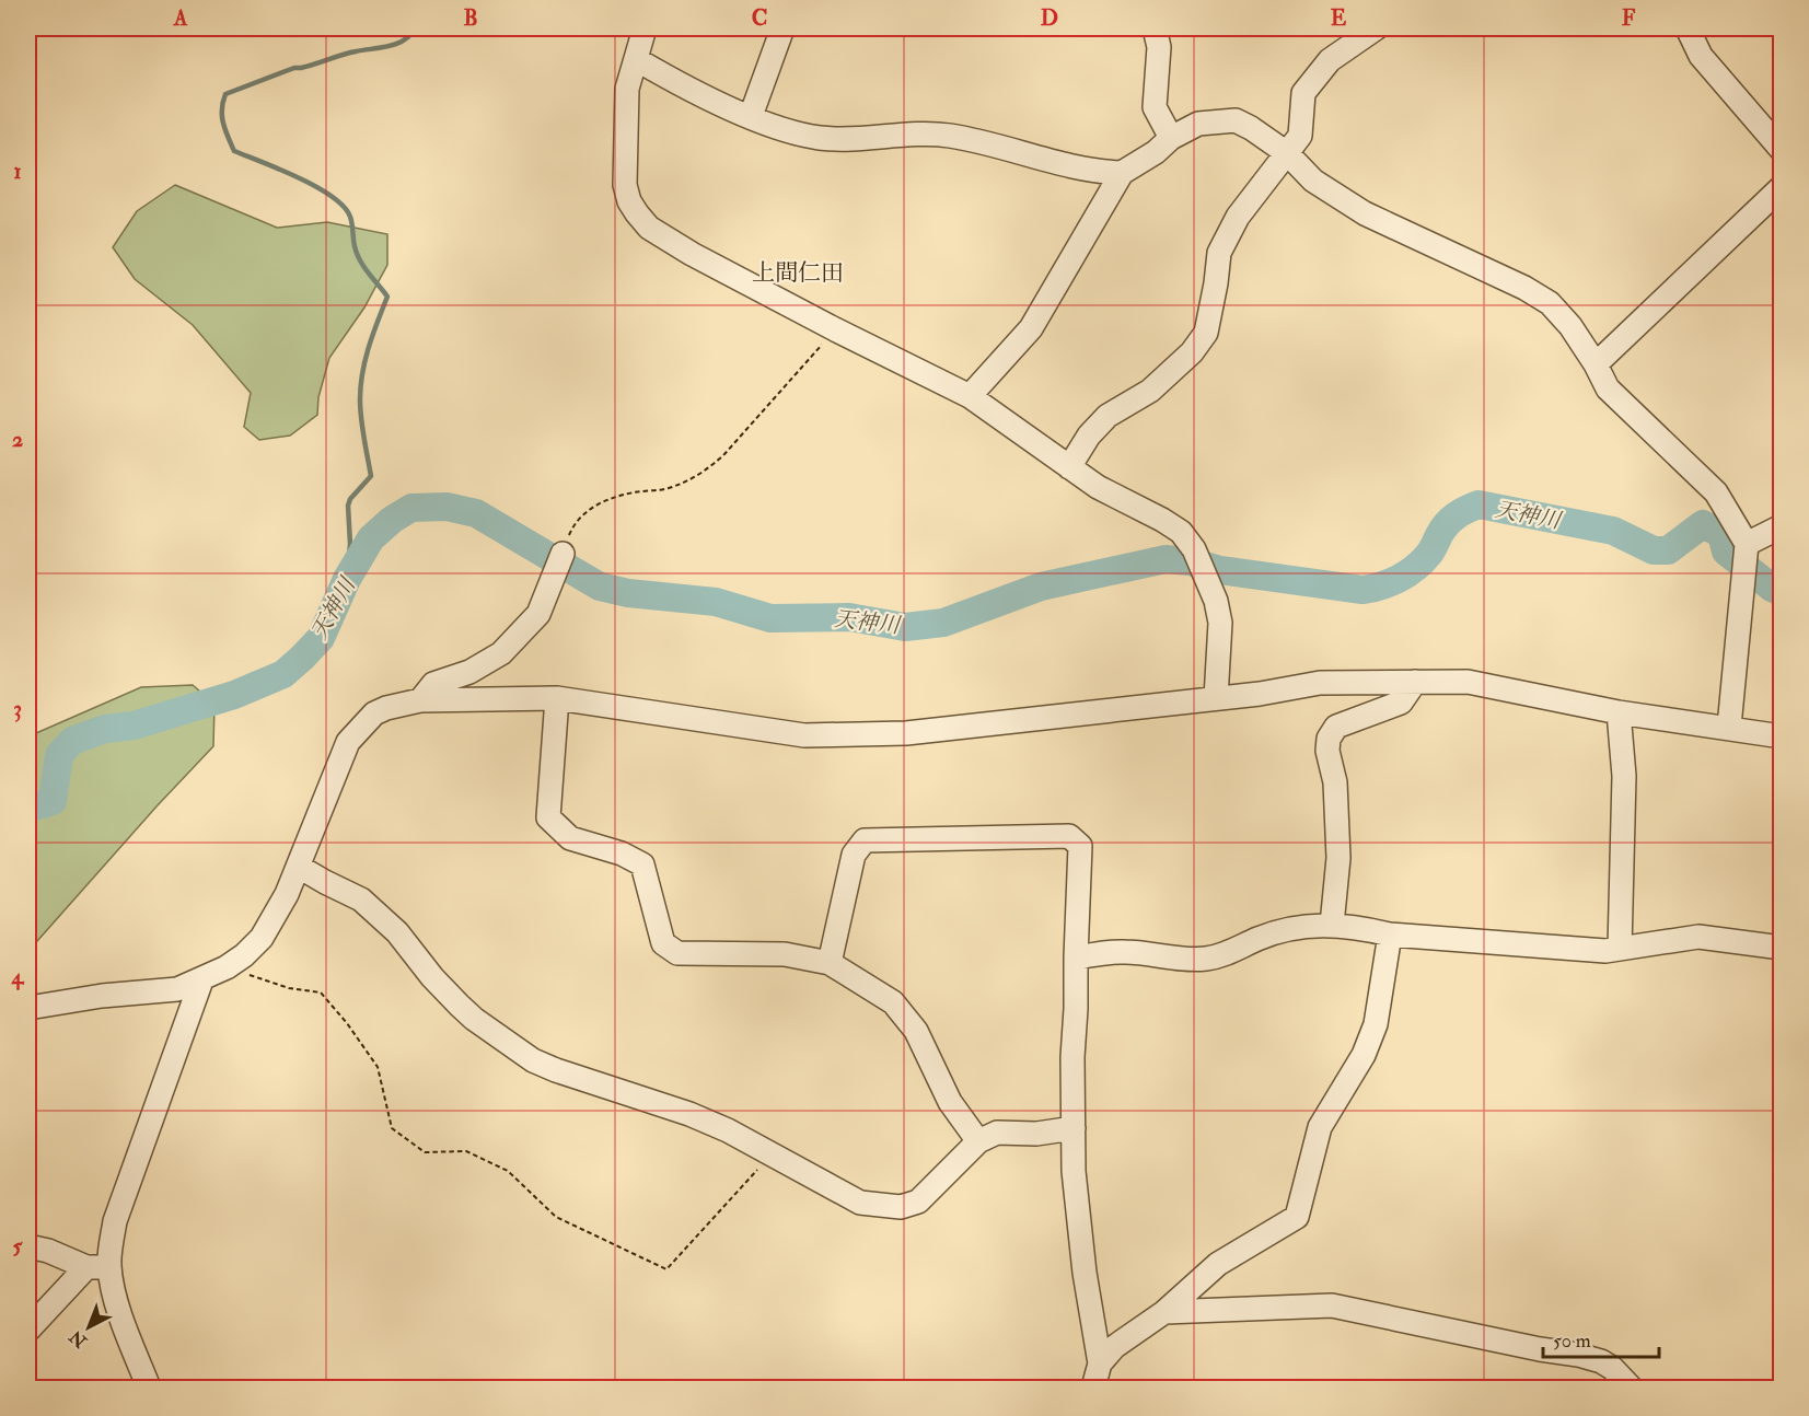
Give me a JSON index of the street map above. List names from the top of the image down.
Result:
{
  "districts": ["上間仁田"],
  "water": ["天神川"],
  "scale_bar": "50 m",
  "north": "bottom left",
  "grid": {
    "columns": [
      "A",
      "B",
      "C",
      "D",
      "E",
      "F"
    ],
    "rows": [
      "1",
      "2",
      "3",
      "4",
      "5"
    ]
  }
}
